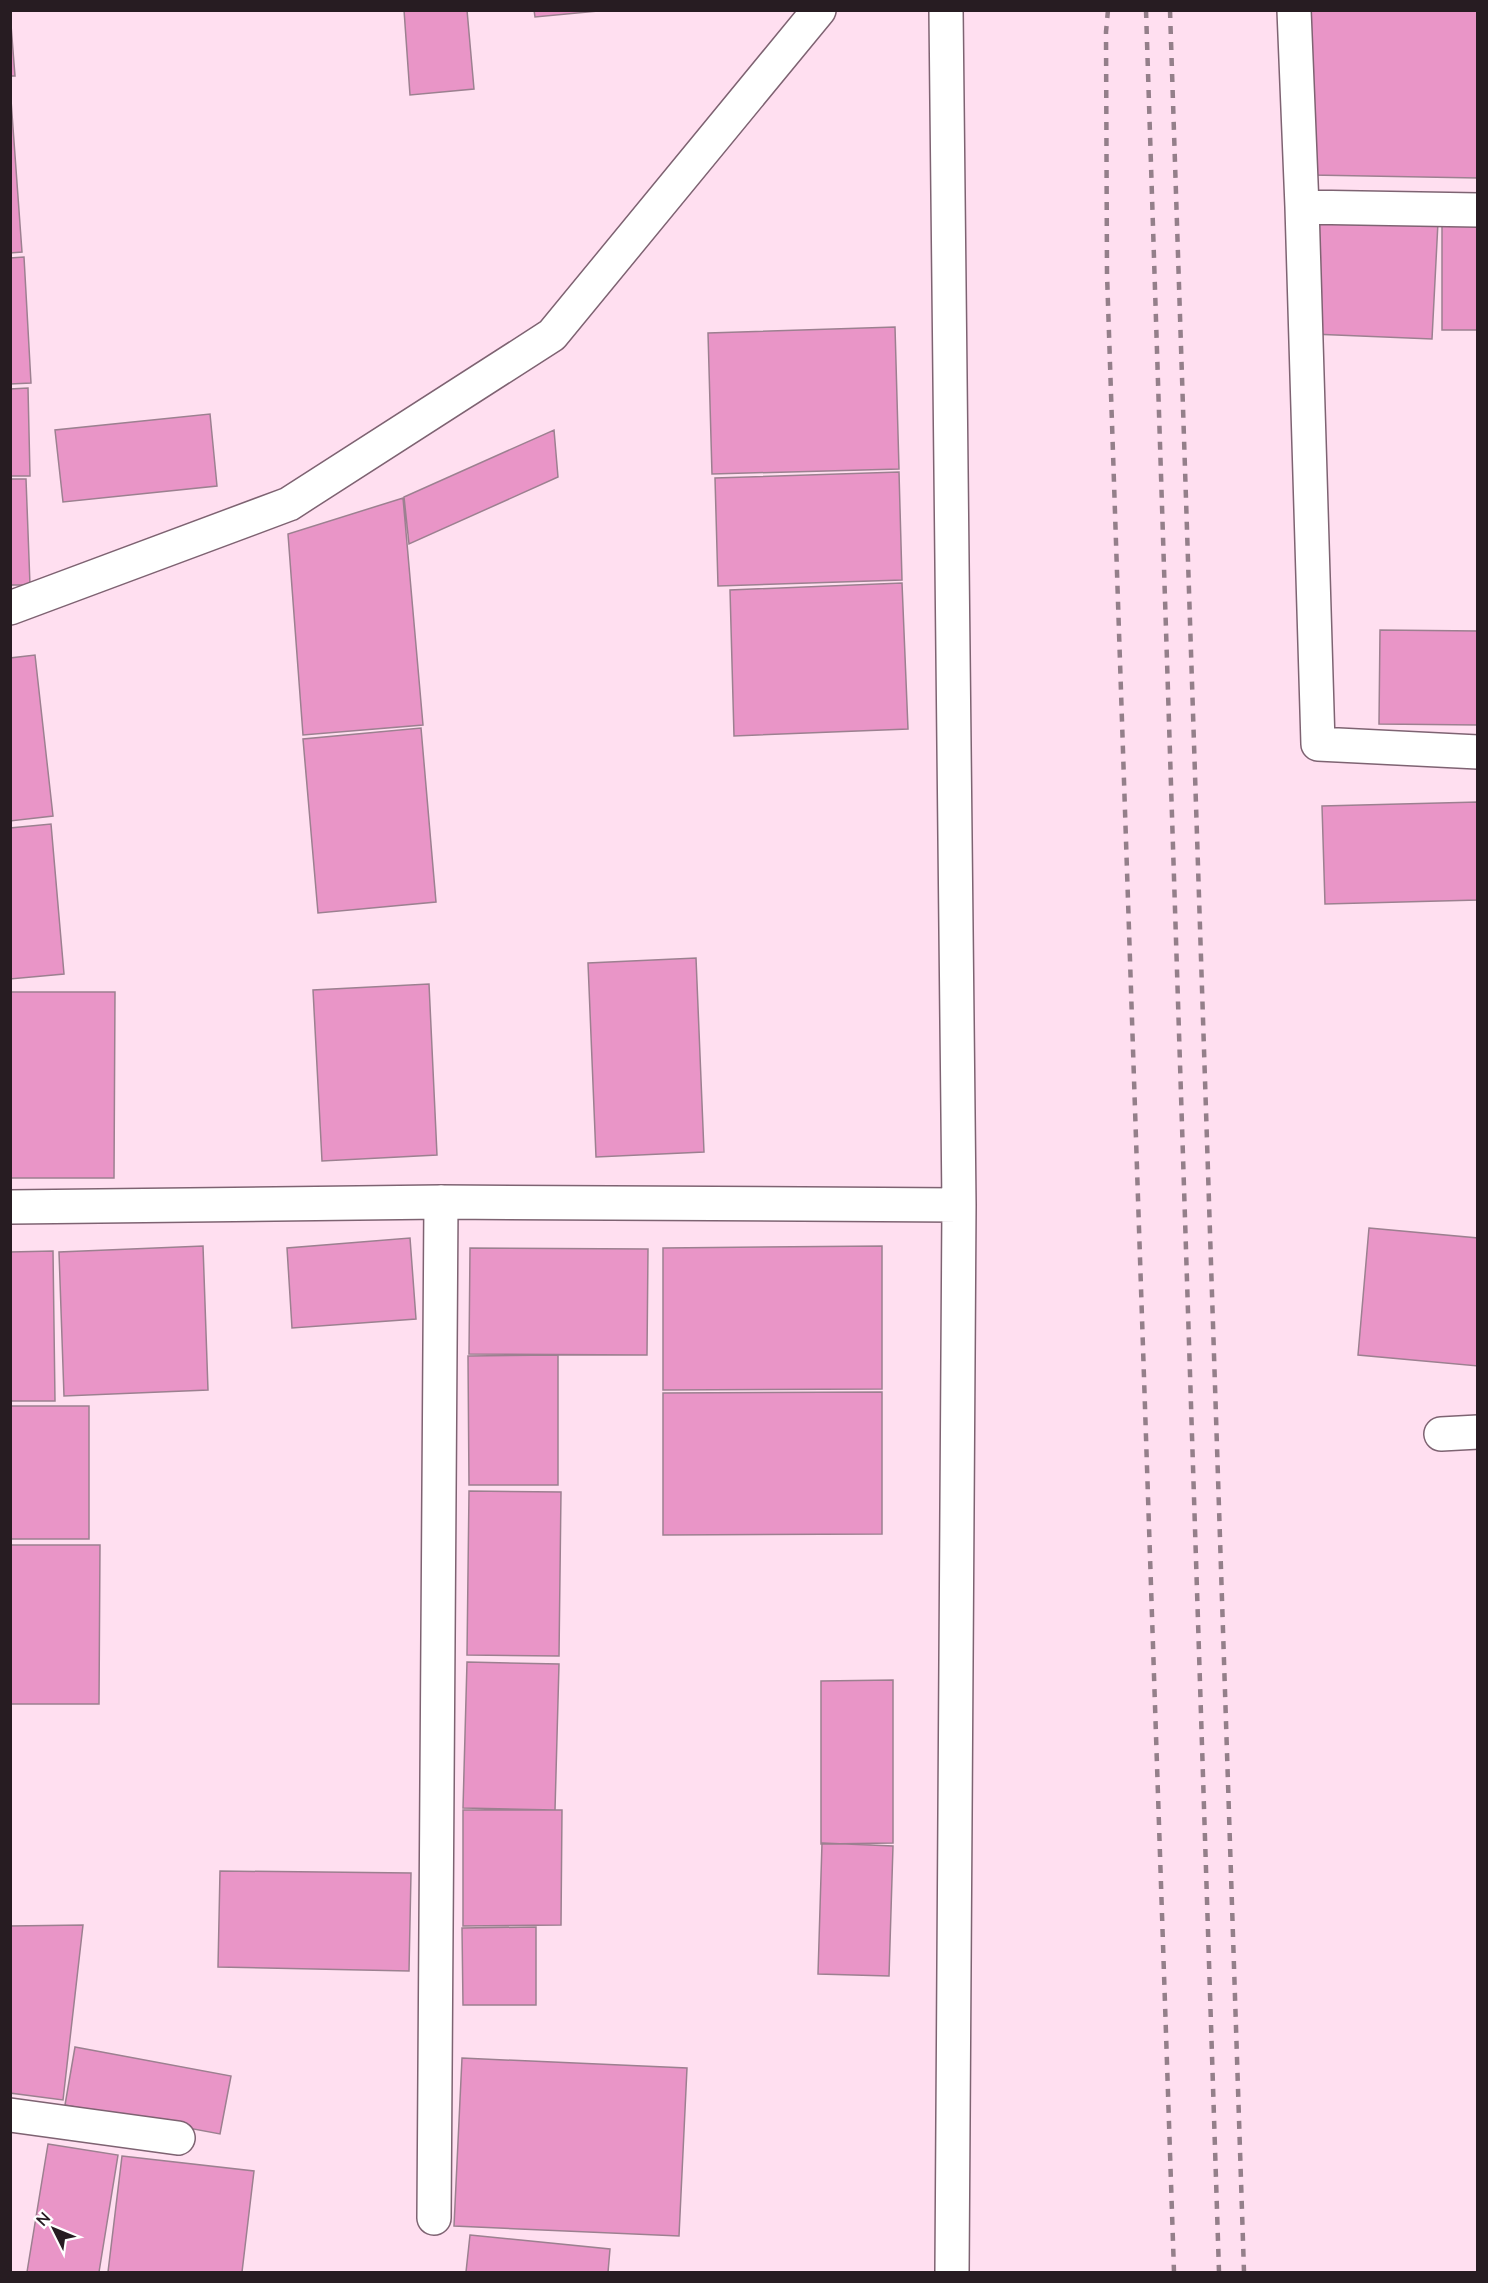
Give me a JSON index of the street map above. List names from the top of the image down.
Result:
{
  "north": "top left"
}
